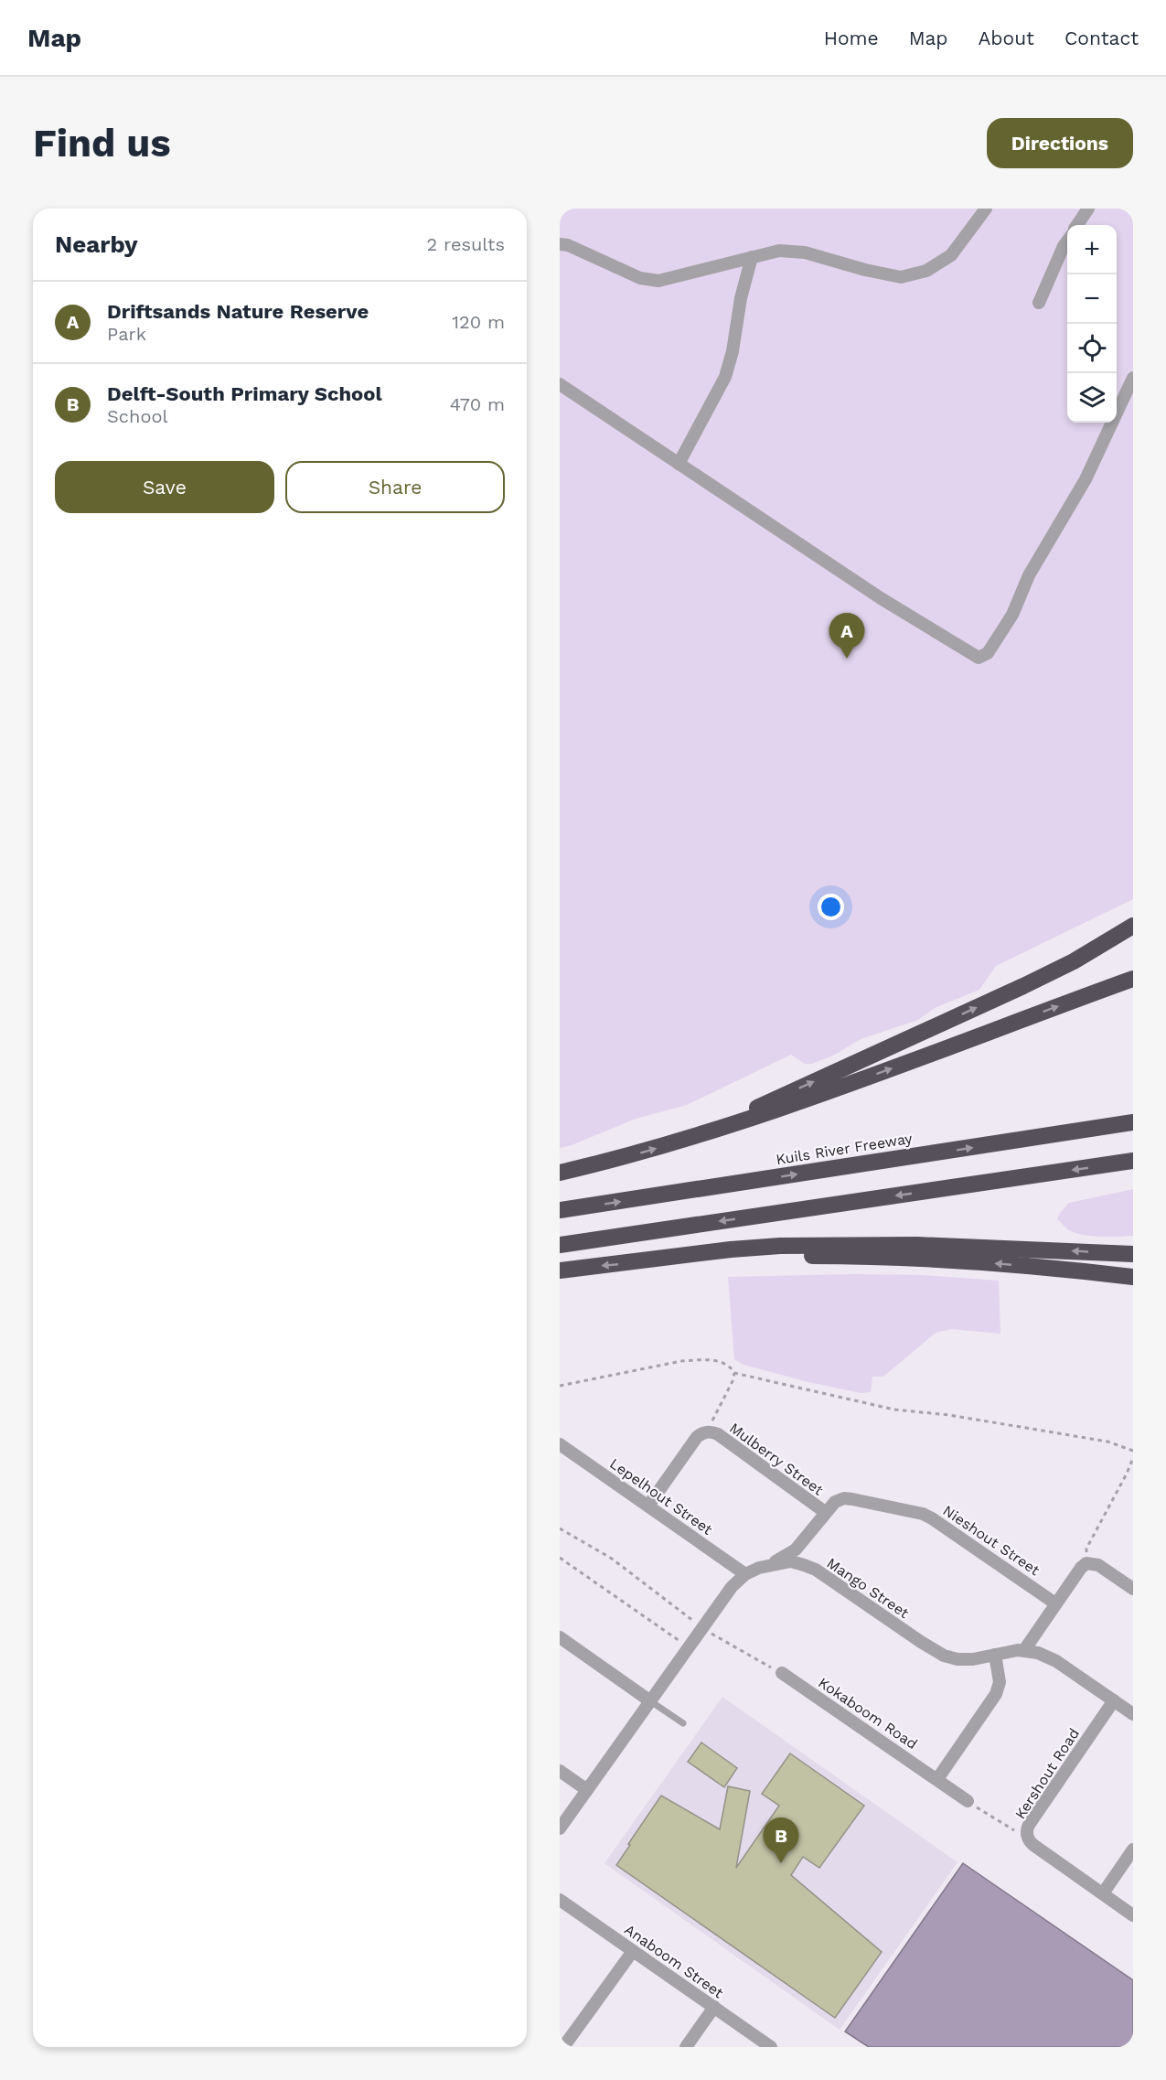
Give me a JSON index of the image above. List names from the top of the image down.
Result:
{
  "streets": {
    "highway": ["Kuils River Freeway"],
    "street": [
      "Mulberry Street",
      "Lepelhout Street",
      "Nieshout Street",
      "Mango Street",
      "Kokaboom Road",
      "Kershout Road",
      "Anaboom Street"
    ]
  },
  "crossings": [
    ["Mulberry Street", "Lepelhout Street"],
    ["Mulberry Street", "Nieshout Street"],
    ["Lepelhout Street", "Mango Street"],
    ["Nieshout Street", "Mango Street"],
    ["Mango Street", "Kershout Road"]
  ],
  "page": {
    "header": "Map",
    "nav": [
      "Home",
      "Map",
      "About",
      "Contact"
    ],
    "buttons": [
      "Directions",
      ["Save", "Share"]
    ],
    "title": "Find us",
    "heading": ["Nearby", "2 results"],
    "map_buttons": ["+", "−"],
    "list": [
      {
        "mark": "A",
        "name": "Driftsands Nature Reserve",
        "note": "Park",
        "value": "120 m"
      },
      {
        "mark": "B",
        "name": "Delft-South Primary School",
        "note": "School",
        "value": "470 m"
      }
    ],
    "pins": ["A", "B"]
  }
}
